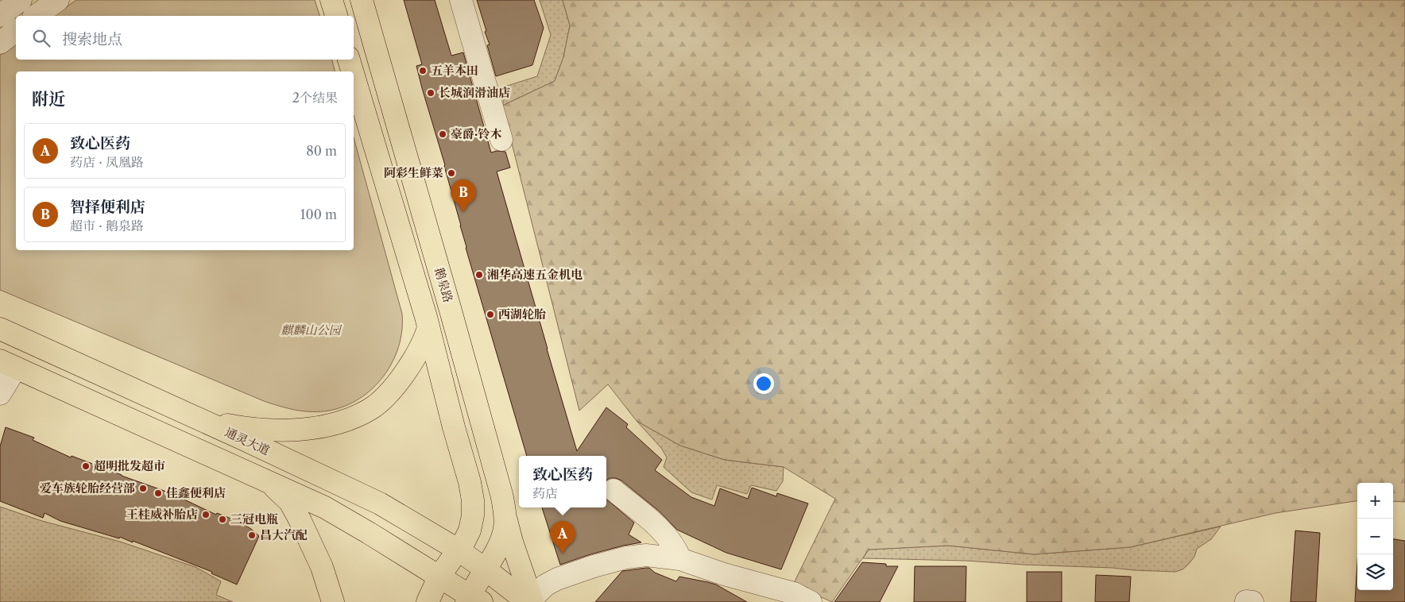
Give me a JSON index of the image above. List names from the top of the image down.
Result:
{
  "streets": {
    "main road": ["鹅泉路", "通灵大道"]
  },
  "crossings": [
    ["鹅泉路", "通灵大道"]
  ],
  "parks": ["麒麟山公园"],
  "places": [
    "五羊本田",
    "长城润滑油店",
    "豪爵·铃木",
    "阿彩生鲜菜",
    "湘华高速五金机电",
    "西湖轮胎",
    "超明批发超市",
    "爱车族轮胎经营部",
    "佳鑫便利店",
    "王桂威补胎店",
    "三冠电瓶",
    "昌大汽配"
  ],
  "page": {
    "search": "搜索地点",
    "heading": ["附近", "2个结果"],
    "list": [
      {
        "mark": "A",
        "name": "致心医药",
        "note": "药店 · 凤凰路",
        "value": "80 m"
      },
      {
        "mark": "B",
        "name": "智择便利店",
        "note": "超市 · 鹅泉路",
        "value": "100 m"
      }
    ],
    "pins": ["B", "A"],
    "popup": ["致心医药", "药店"],
    "map_buttons": ["+", "−"]
  }
}
